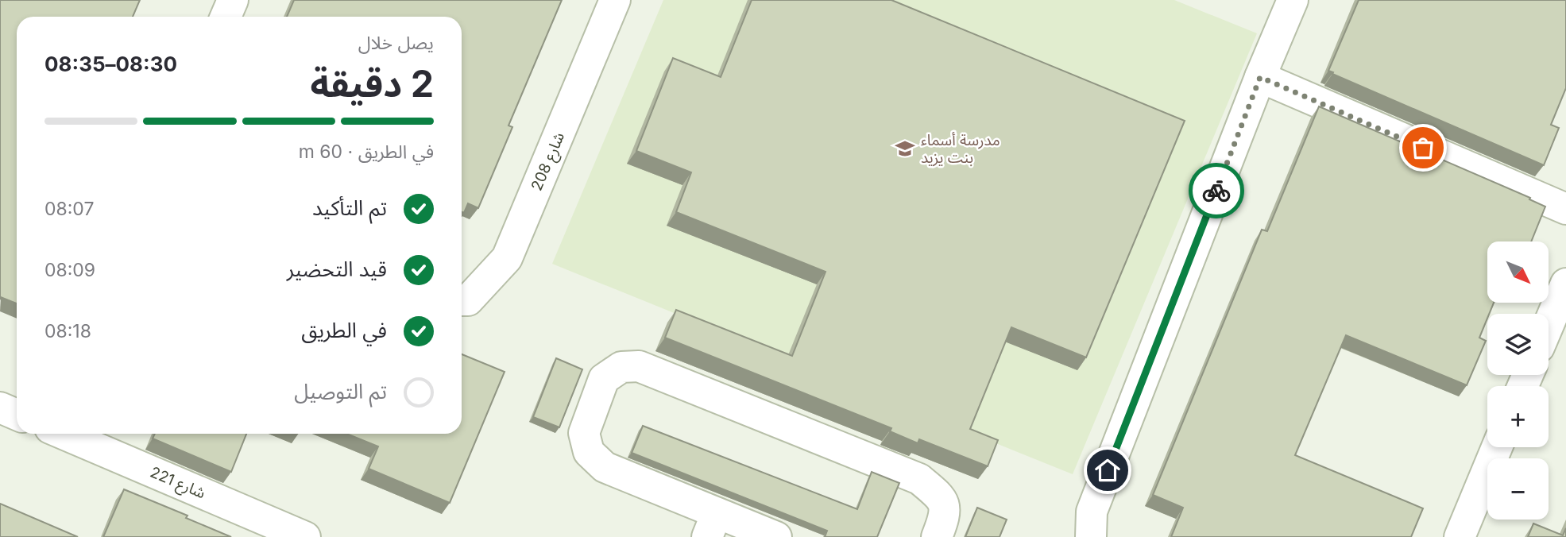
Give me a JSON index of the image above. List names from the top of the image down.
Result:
{
  "streets": {
    "street": ["شارع 208", "شارع 221"]
  },
  "places": {
    "school or university": ["مدرسة أسماء بنت يزيد"]
  },
  "north": "bottom right",
  "page": {
    "heading": ["2 دقيقة", "يصل خلال", "08:30–08:35"],
    "bar": "في الطريق · 60 m",
    "list": [
      ["تم التأكيد", "08:07"],
      ["قيد التحضير", "08:09"],
      ["في الطريق", "08:18"],
      "تم التوصيل"
    ],
    "map_buttons": ["+", "−"]
  }
}
